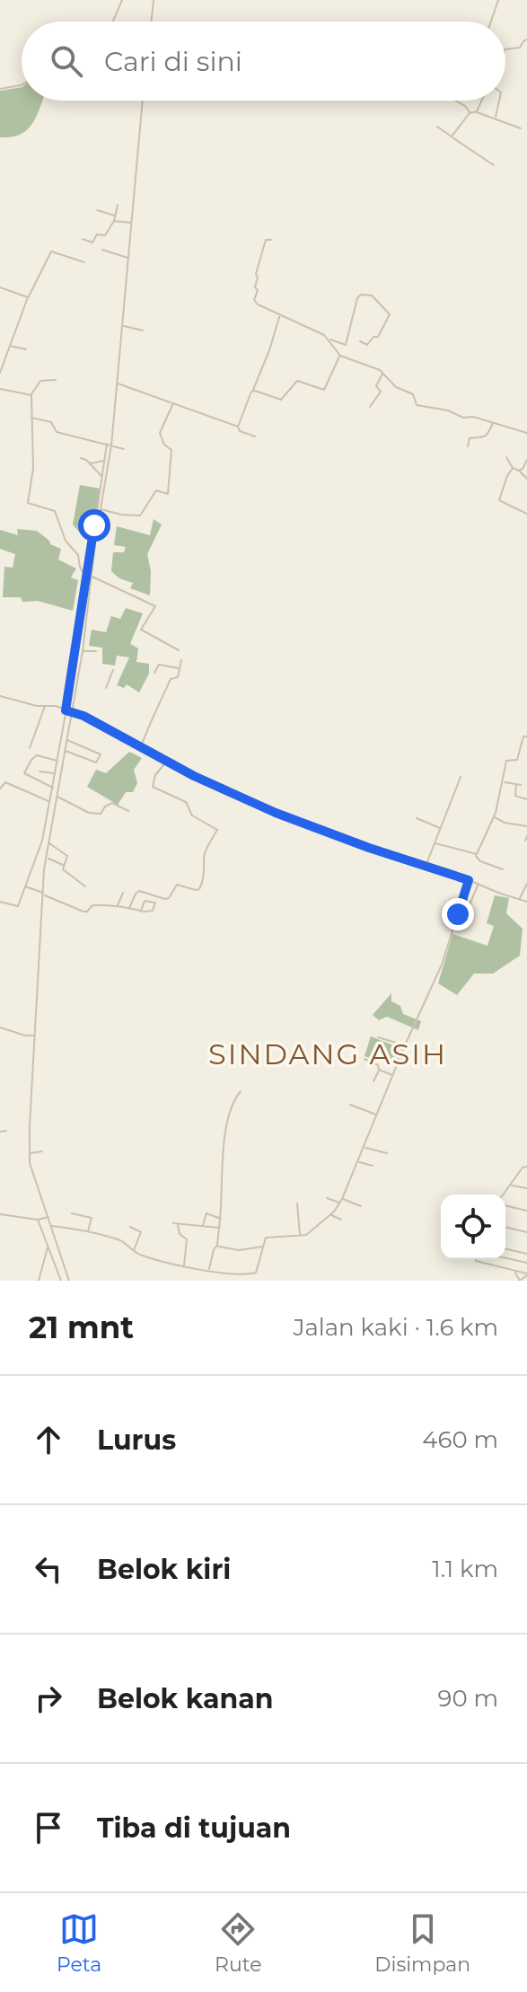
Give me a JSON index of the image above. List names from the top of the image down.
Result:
{
  "districts": ["SINDANG ASIH"],
  "page": {
    "search": "Cari di sini",
    "heading": ["21 mnt", "Jalan kaki · 1.6 km"],
    "list": [
      ["Lurus", "460 m"],
      ["Belok kiri", "1.1 km"],
      ["Belok kanan", "90 m"],
      "Tiba di tujuan"
    ],
    "nav": ["Peta", "Rute", "Disimpan"]
  }
}
